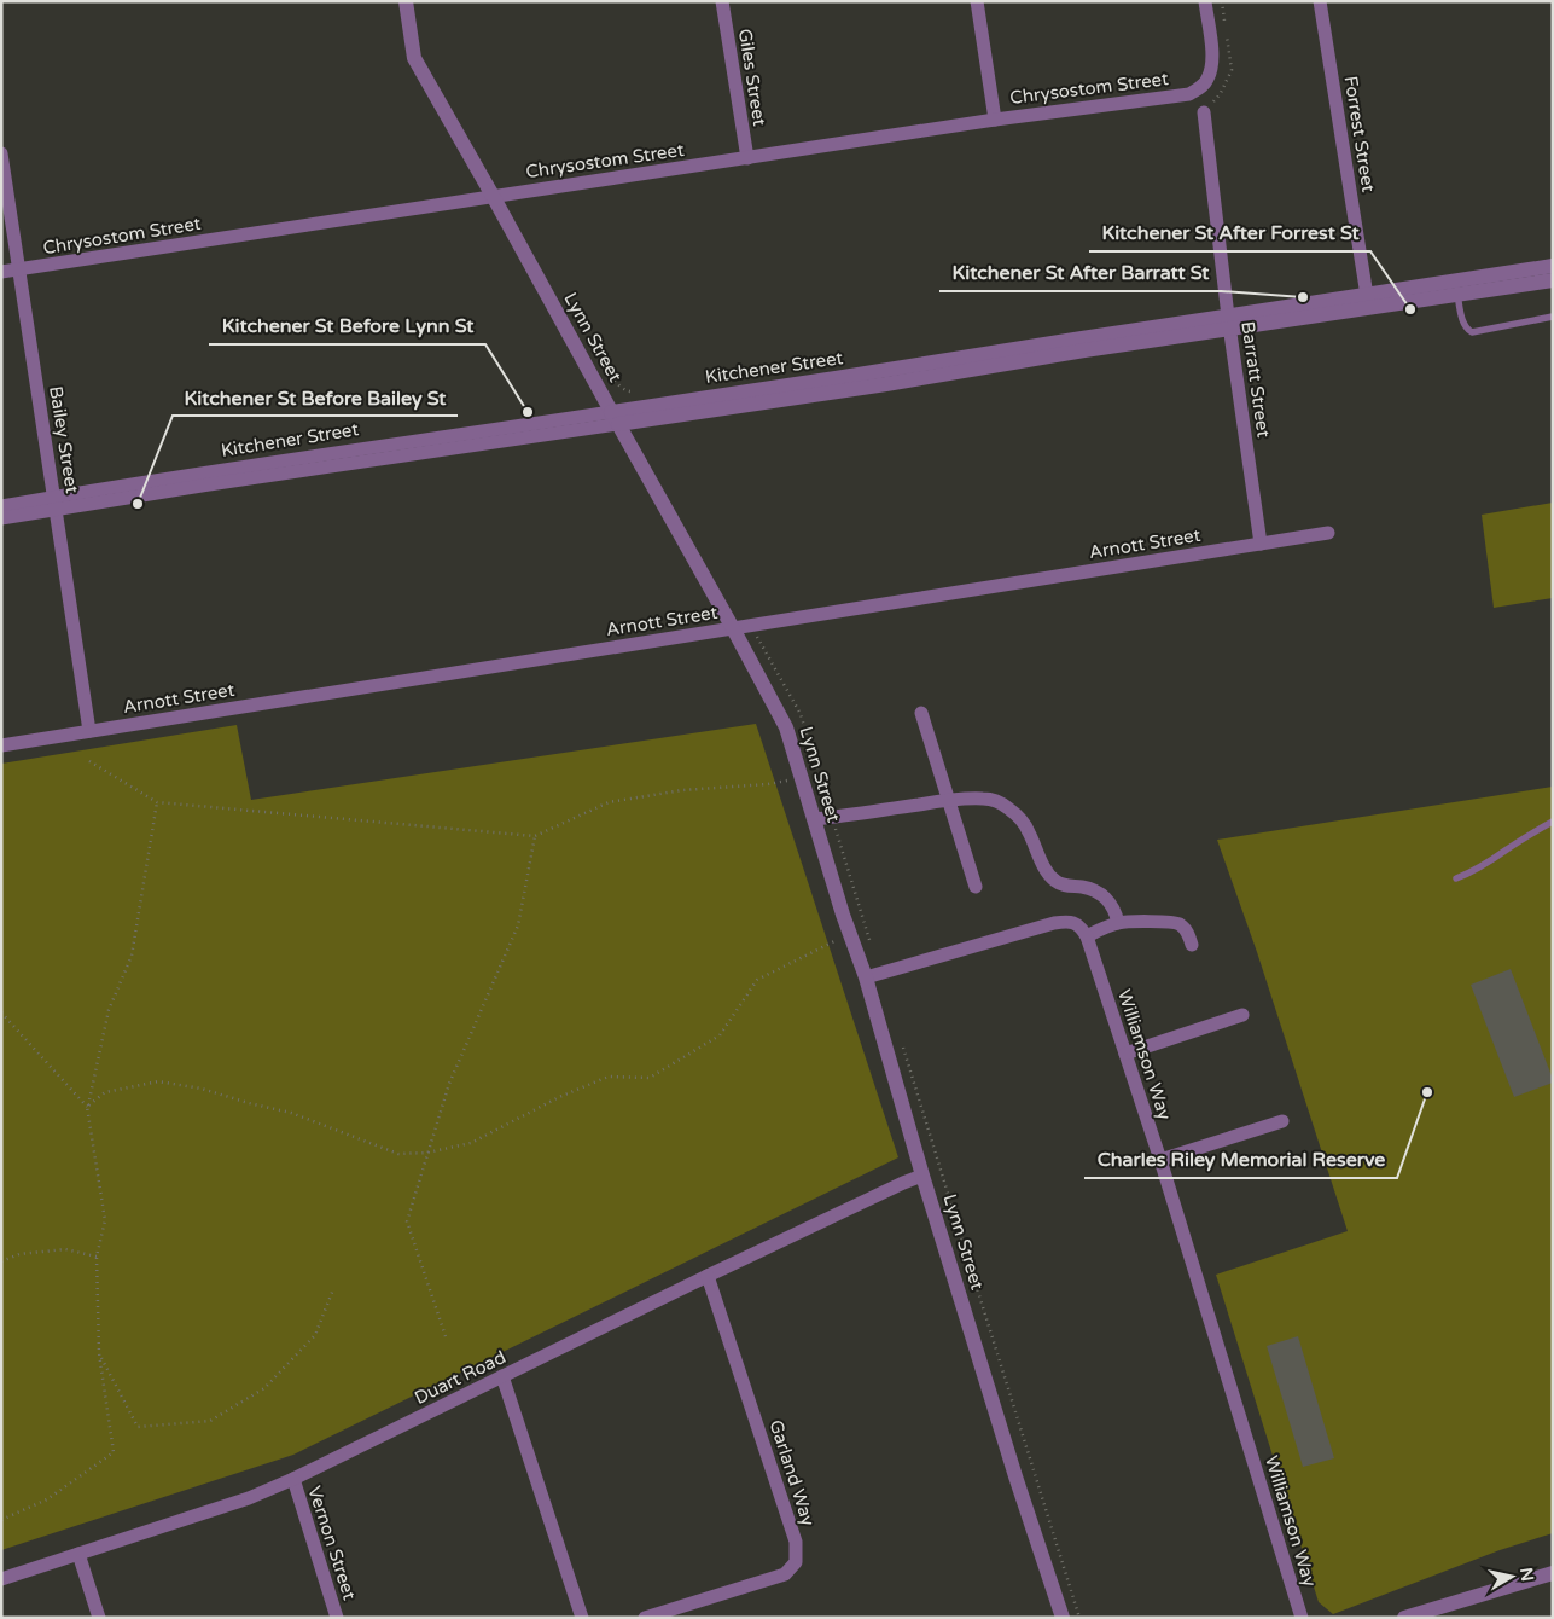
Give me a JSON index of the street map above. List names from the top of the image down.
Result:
{
  "streets": {
    "street": [
      "Giles Street",
      "Chrysostom Street",
      "Forrest Street",
      "Lynn Street",
      "Kitchener Street",
      "Barratt Street",
      "Bailey Street",
      "Arnott Street",
      "Williamson Way",
      "Duart Road",
      "Garland Way",
      "Vernon Street"
    ]
  },
  "crossings": [
    ["Giles Street", "Chrysostom Street"],
    ["Chrysostom Street", "Lynn Street"],
    ["Chrysostom Street", "Bailey Street"],
    ["Forrest Street", "Kitchener Street"],
    ["Lynn Street", "Kitchener Street"],
    ["Lynn Street", "Arnott Street"],
    ["Lynn Street", "Duart Road"],
    ["Kitchener Street", "Barratt Street"],
    ["Kitchener Street", "Bailey Street"],
    ["Barratt Street", "Arnott Street"],
    ["Bailey Street", "Arnott Street"],
    ["Duart Road", "Garland Way"],
    ["Duart Road", "Vernon Street"]
  ],
  "places": [
    "Kitchener St After Barratt St",
    "Kitchener St After Forrest St",
    "Kitchener St Before Lynn St",
    "Kitchener St Before Bailey St",
    "Charles Riley Memorial Reserve"
  ],
  "north": "right"
}
